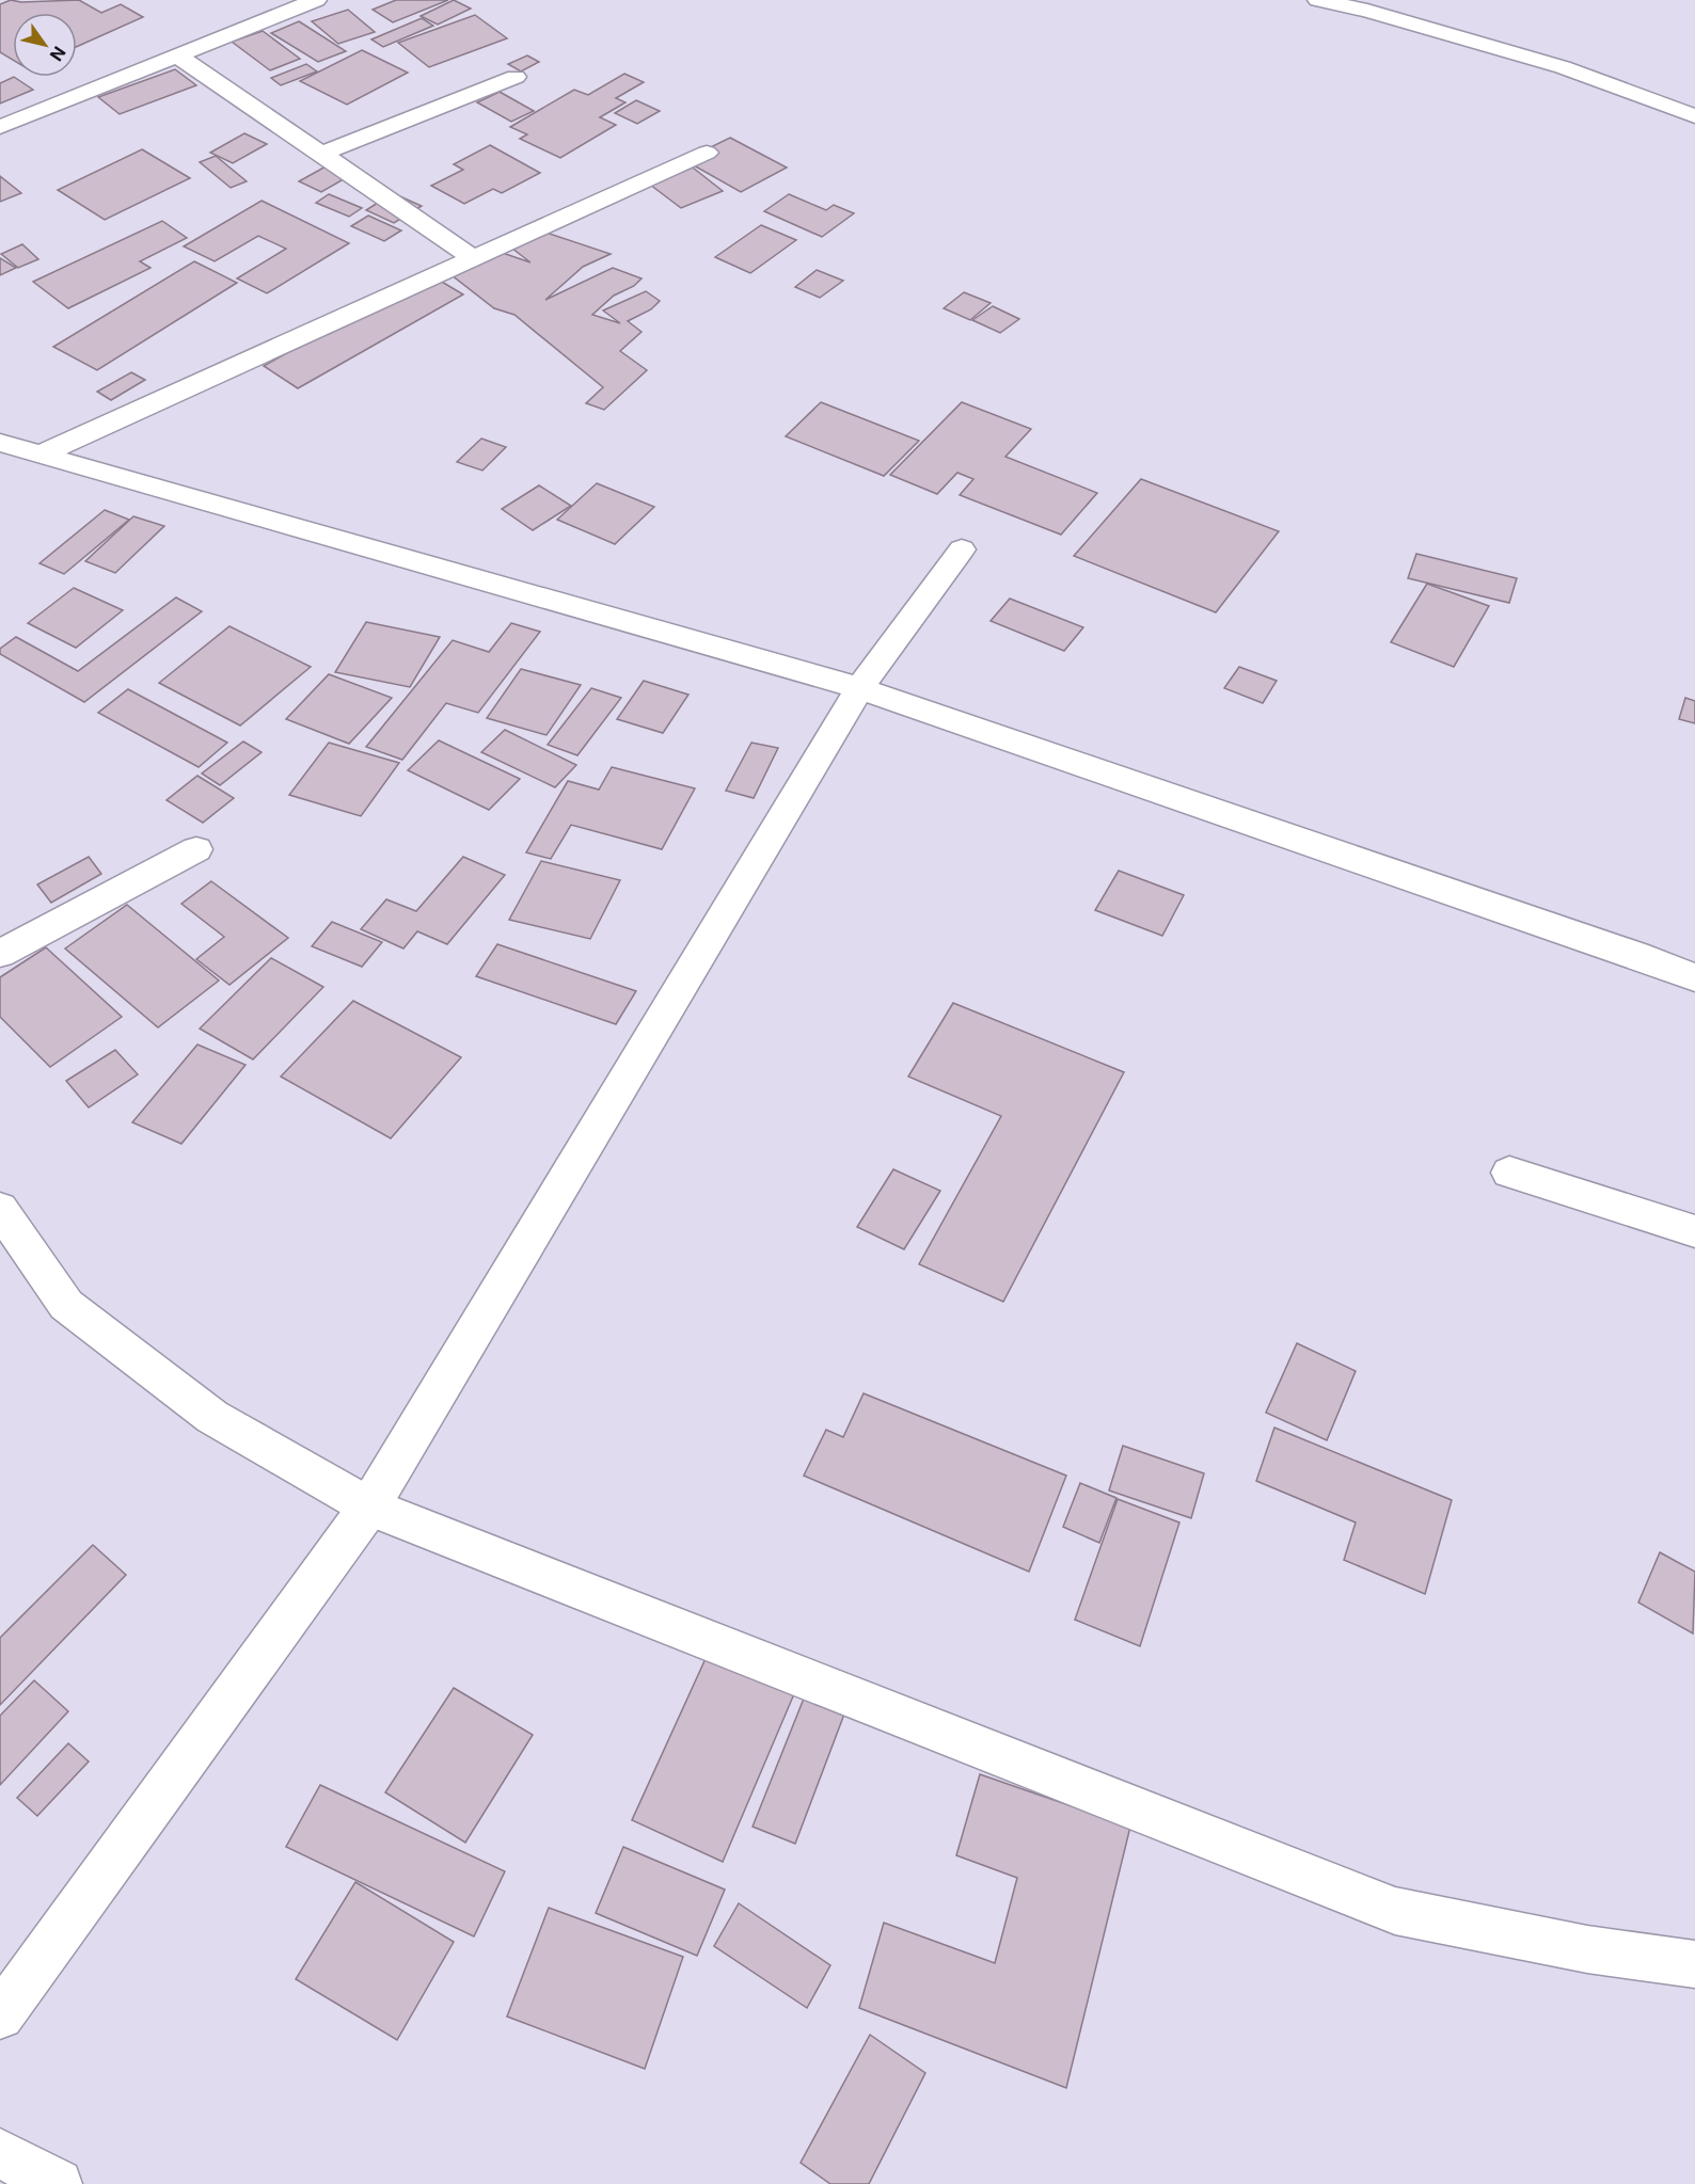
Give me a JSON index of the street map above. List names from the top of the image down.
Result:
{
  "north": "bottom right"
}
